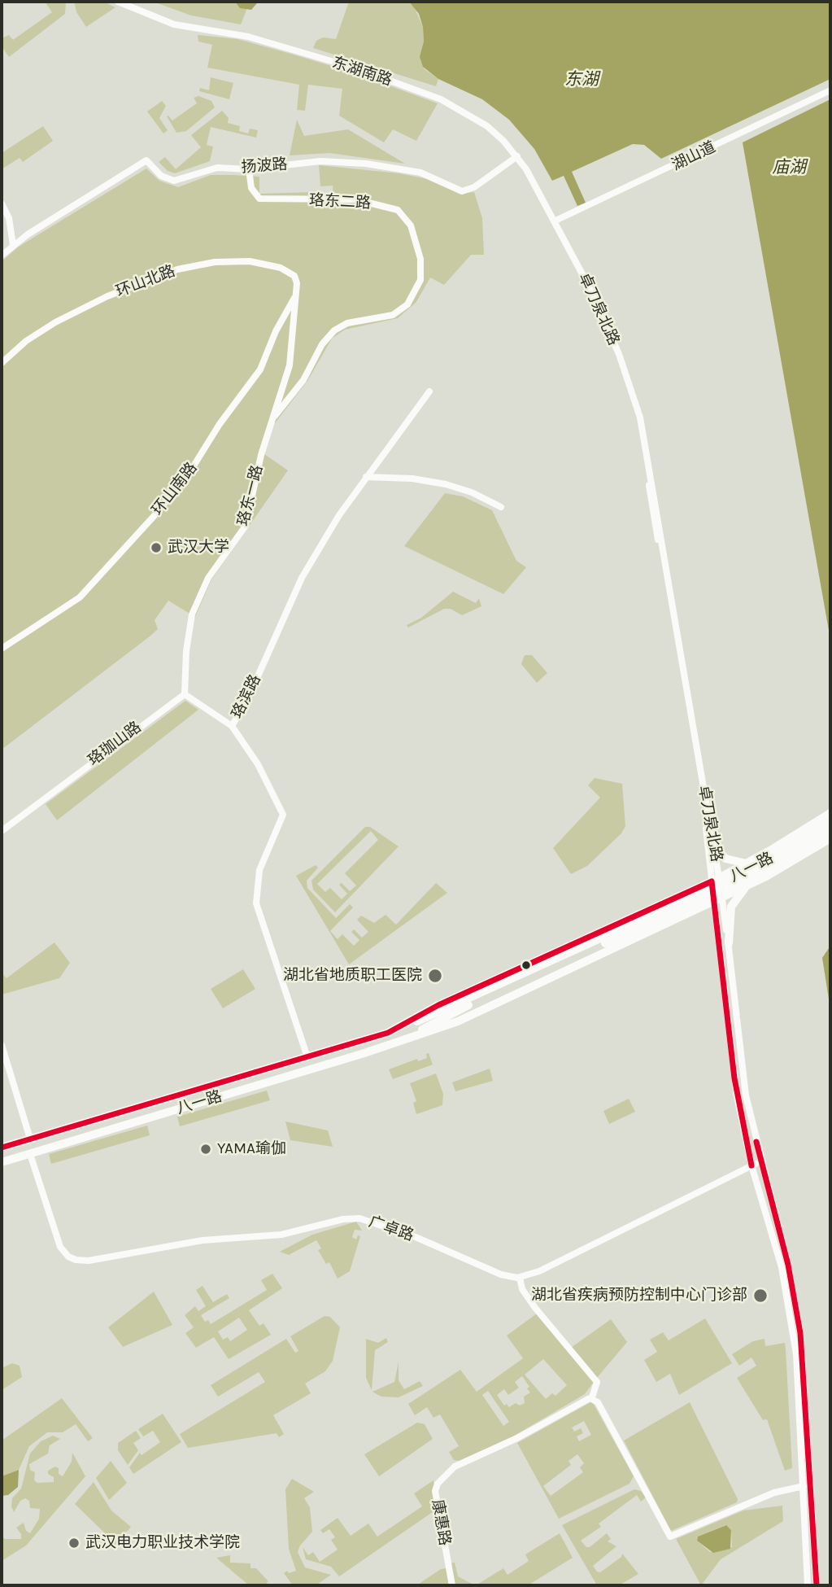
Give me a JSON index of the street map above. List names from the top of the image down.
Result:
{
  "streets": {
    "main road": ["八一路"],
    "street": [
      "东湖南路",
      "湖山道",
      "扬波路",
      "珞东二路",
      "环山北路",
      "卓刀泉北路",
      "环山南路",
      "珞东一路",
      "珞滨路",
      "珞珈山路",
      "广卓路",
      "康惠路"
    ]
  },
  "crossings": [
    ["东湖南路", "湖山道"],
    ["东湖南路", "扬波路"],
    ["东湖南路", "卓刀泉北路"],
    ["湖山道", "卓刀泉北路"],
    ["扬波路", "珞东二路"],
    ["珞东二路", "珞东一路"],
    ["环山北路", "环山南路"],
    ["环山北路", "珞东一路"],
    ["卓刀泉北路", "八一路"],
    ["环山南路", "珞东一路"],
    ["珞东一路", "珞珈山路"],
    ["珞滨路", "八一路"],
    ["八一路", "广卓路"]
  ],
  "water": ["东湖", "庙湖"],
  "places": [
    "武汉大学",
    "湖北省地质职工医院",
    "YAMA瑜伽",
    "湖北省疾病预防控制中心门诊部",
    "武汉电力职业技术学院"
  ]
}
